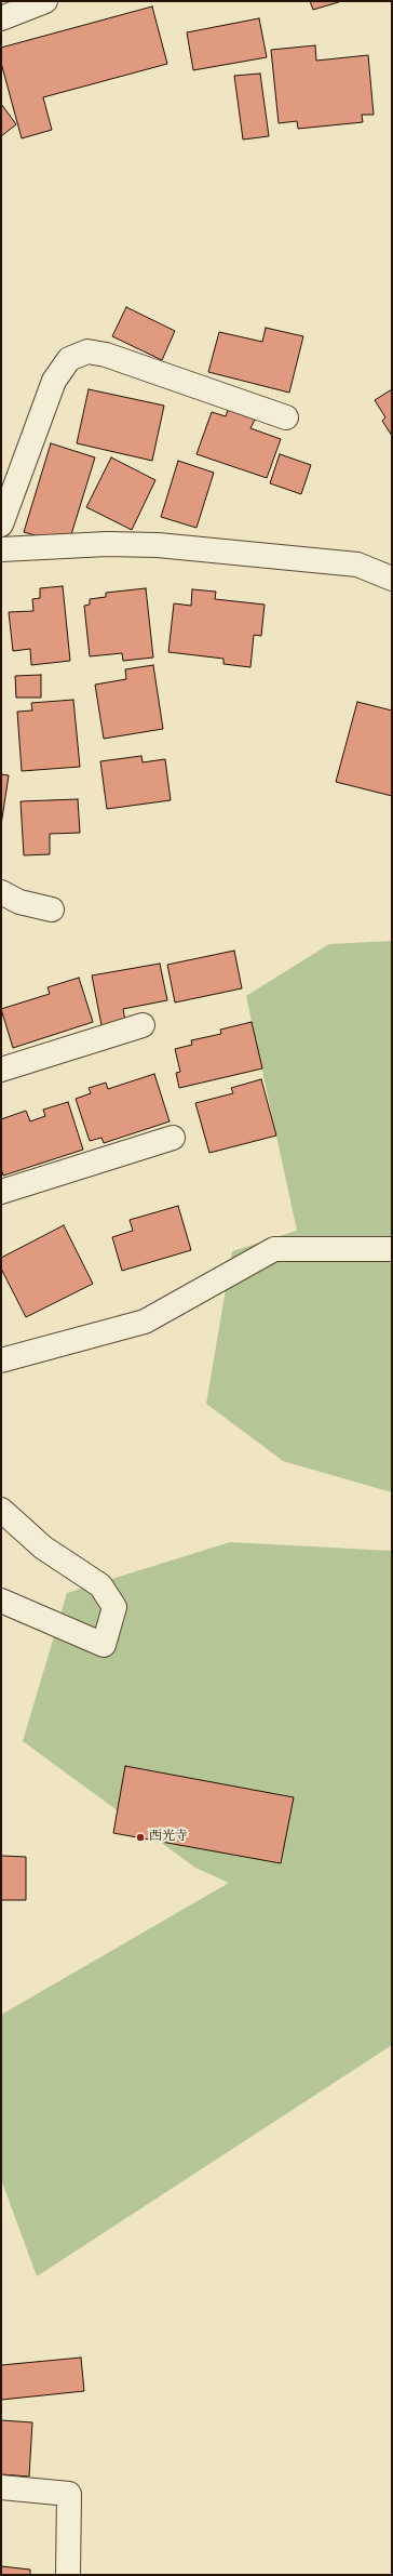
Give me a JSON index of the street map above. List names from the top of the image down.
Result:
{
  "places": ["西光寺"]
}
